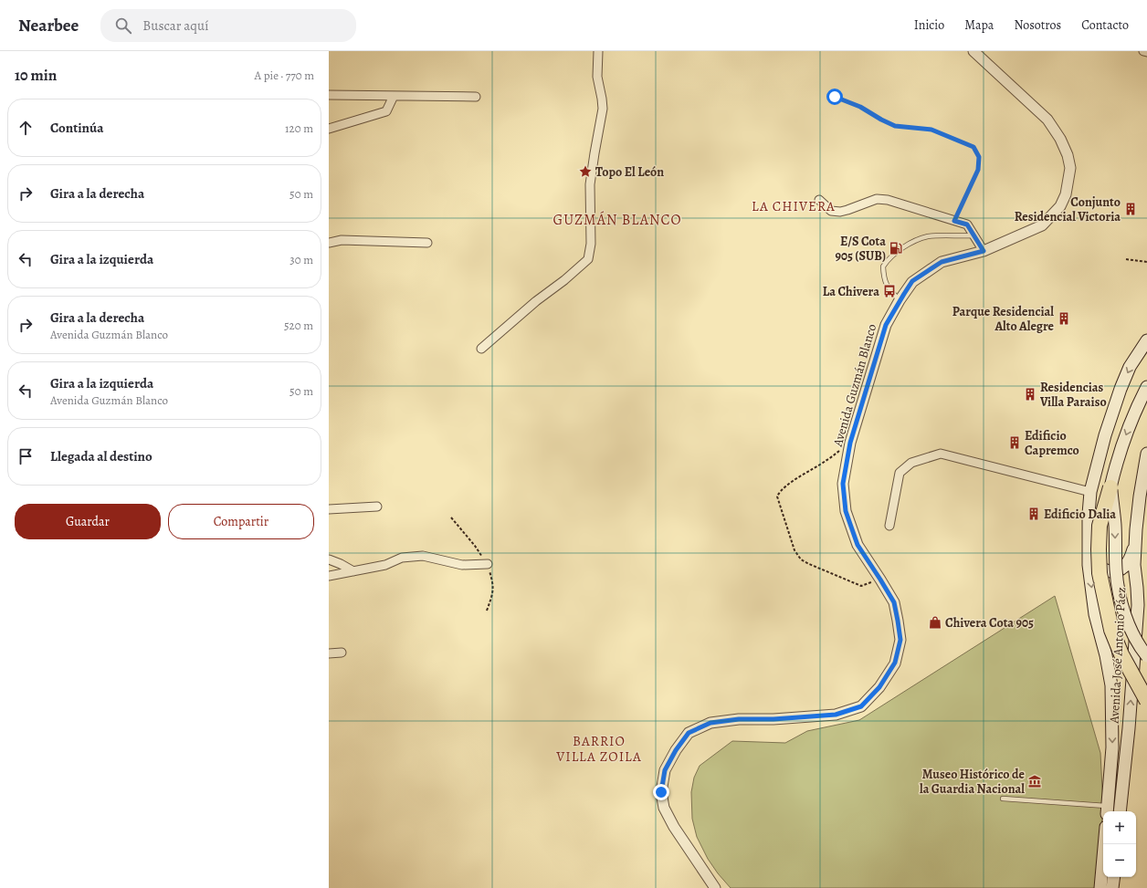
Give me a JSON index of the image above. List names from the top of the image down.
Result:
{
  "streets": {
    "main road": ["Avenida José Antonio Páez"],
    "street": ["Avenida Guzmán Blanco"]
  },
  "districts": ["LA CHIVERA", "GUZMÁN BLANCO", "BARRIO VILLA ZOILA"],
  "places": {
    "place": ["Topo El León"],
    "building": [
      "Conjunto Residencial Victoria",
      "Parque Residencial Alto Alegre",
      "Residencias Villa Paraiso",
      "Edificio Capremco",
      "Edificio Dalia"
    ],
    "fuel station": ["E/S Cota 905 (SUB)"],
    "bus stop": ["La Chivera"],
    "shop": ["Chivera Cota 905"],
    "museum": ["Museo Histórico de la Guardia Nacional"]
  },
  "page": {
    "header": "Nearbee",
    "search": "Buscar aquí",
    "nav": [
      "Inicio",
      "Mapa",
      "Nosotros",
      "Contacto"
    ],
    "heading": ["10 min", "A pie · 770 m"],
    "list": [
      ["Continúa", "120 m"],
      ["Gira a la derecha", "50 m"],
      ["Gira a la izquierda", "30 m"],
      ["Gira a la derecha", "Avenida Guzmán Blanco", "520 m"],
      ["Gira a la izquierda", "Avenida Guzmán Blanco", "50 m"],
      "Llegada al destino"
    ],
    "buttons": ["Guardar", "Compartir"],
    "map_buttons": ["+", "−"]
  }
}
